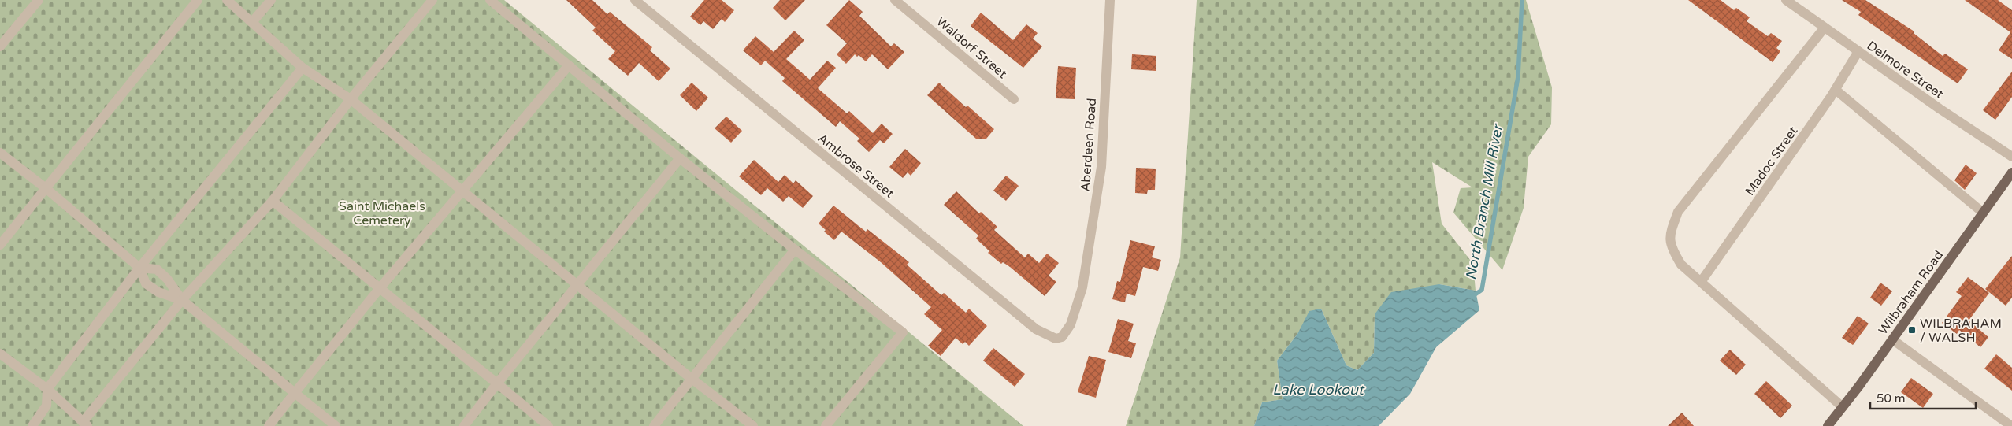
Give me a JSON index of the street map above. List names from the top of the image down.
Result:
{
  "streets": {
    "main road": ["Wilbraham Road"],
    "street": [
      "Waldorf Street",
      "Delmore Street",
      "Aberdeen Road",
      "Madoc Street",
      "Ambrose Street"
    ]
  },
  "crossings": [
    ["Delmore Street", "Madoc Street"],
    ["Aberdeen Road", "Ambrose Street"]
  ],
  "water": ["North Branch Mill River", "Lake Lookout"],
  "parks": ["Saint Michaels Cemetery"],
  "places": {
    "transit": ["WILBRAHAM / WALSH"]
  },
  "scale_bar": "50 m"
}
